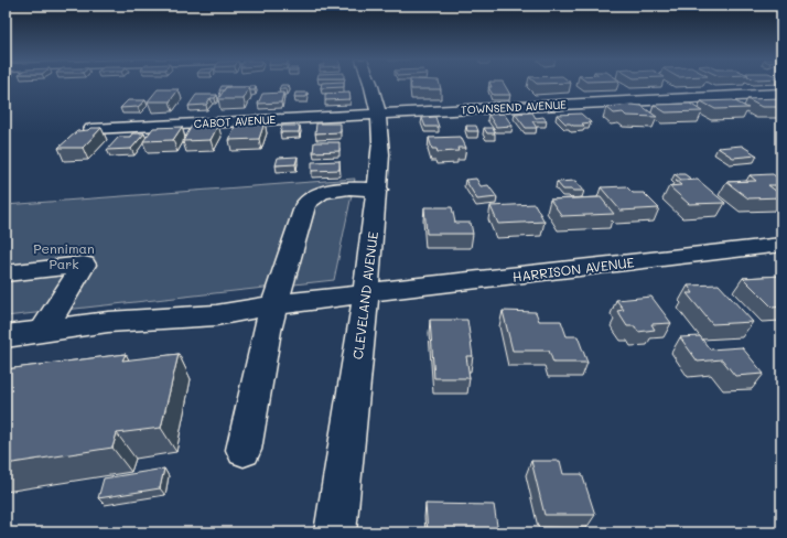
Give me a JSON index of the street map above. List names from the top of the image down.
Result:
{
  "streets": {
    "street": [
      "TOWNSEND AVENUE",
      "CABOT AVENUE",
      "HARRISON AVENUE",
      "CLEVELAND AVENUE"
    ]
  },
  "crossings": [
    ["TOWNSEND AVENUE", "CABOT AVENUE"],
    ["TOWNSEND AVENUE", "CLEVELAND AVENUE"],
    ["CABOT AVENUE", "CLEVELAND AVENUE"],
    ["HARRISON AVENUE", "CLEVELAND AVENUE"]
  ],
  "parks": ["Penniman Park"]
}
